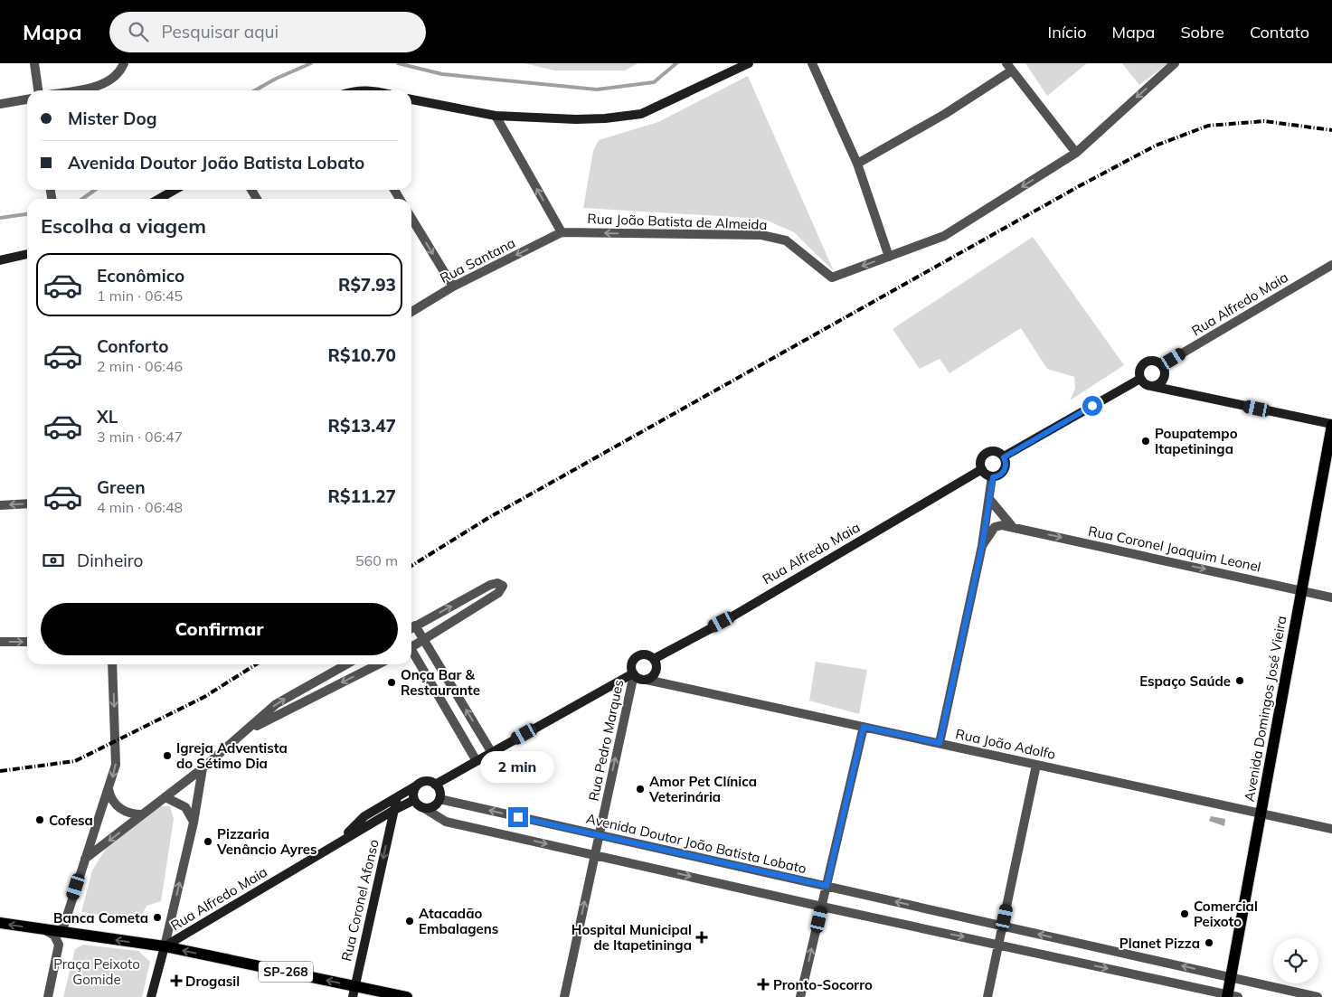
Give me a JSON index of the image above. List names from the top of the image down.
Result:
{
  "streets": {
    "main road": [
      "Rua Alfredo Maia",
      "Avenida Domingos José Vieira",
      "Rua Coronel Afonso",
      "SP-268"
    ],
    "street": [
      "Rua João Batista de Almeida",
      "Rua Santana",
      "Rua Coronel Joaquim Leonel",
      "Rua Pedro Marques",
      "Rua João Adolfo",
      "Avenida Doutor João Batista Lobato"
    ]
  },
  "crossings": [
    ["Rua João Batista de Almeida", "Rua Santana"],
    ["Rua Alfredo Maia", "Rua Pedro Marques"],
    ["Rua Alfredo Maia", "Rua João Adolfo"],
    ["Rua Alfredo Maia", "SP-268"],
    ["Rua Coronel Joaquim Leonel", "Avenida Domingos José Vieira"],
    ["Avenida Domingos José Vieira", "Rua João Adolfo"],
    ["Avenida Domingos José Vieira", "Avenida Doutor João Batista Lobato"],
    ["Rua Pedro Marques", "Rua João Adolfo"],
    ["Rua Pedro Marques", "Avenida Doutor João Batista Lobato"],
    ["Rua Coronel Afonso", "SP-268"]
  ],
  "one_way": [
    "Rua João Batista de Almeida",
    "Rua Santana",
    "Rua Coronel Joaquim Leonel",
    "Rua Pedro Marques",
    "Rua Coronel Afonso"
  ],
  "parks": ["Praça Peixoto Gomide"],
  "places": {
    "other": [
      "Poupatempo Itapetininga",
      "Espaço Saúde",
      "Onça Bar & Restaurante",
      "Igreja Adventista do Sétimo Dia",
      "Amor Pet Clínica Veterinária",
      "Cofesa",
      "Pizzaria Venâncio Ayres",
      "Comercial Peixoto",
      "Banca Cometa",
      "Atacadão Embalagens",
      "Planet Pizza"
    ],
    "health": ["Hospital Municipal de Itapetininga", "Drogasil", "Pronto-Socorro"]
  },
  "page": {
    "header": "Mapa",
    "search": "Pesquisar aqui",
    "nav": [
      "Início",
      "Mapa",
      "Sobre",
      "Contato"
    ],
    "banner": ["Mister Dog", "Avenida Doutor João Batista Lobato"],
    "heading": "Escolha a viagem",
    "list": [
      {
        "name": "Econômico",
        "note": "1 min · 06:45",
        "value": "R$7.93"
      },
      {
        "name": "Conforto",
        "note": "2 min · 06:46",
        "value": "R$10.70"
      },
      {
        "name": "XL",
        "note": "3 min · 06:47",
        "value": "R$13.47"
      },
      {
        "name": "Green",
        "note": "4 min · 06:48",
        "value": "R$11.27"
      }
    ],
    "pay": ["Dinheiro", "560 m"],
    "buttons": "Confirmar",
    "bubble": "2 min"
  }
}
